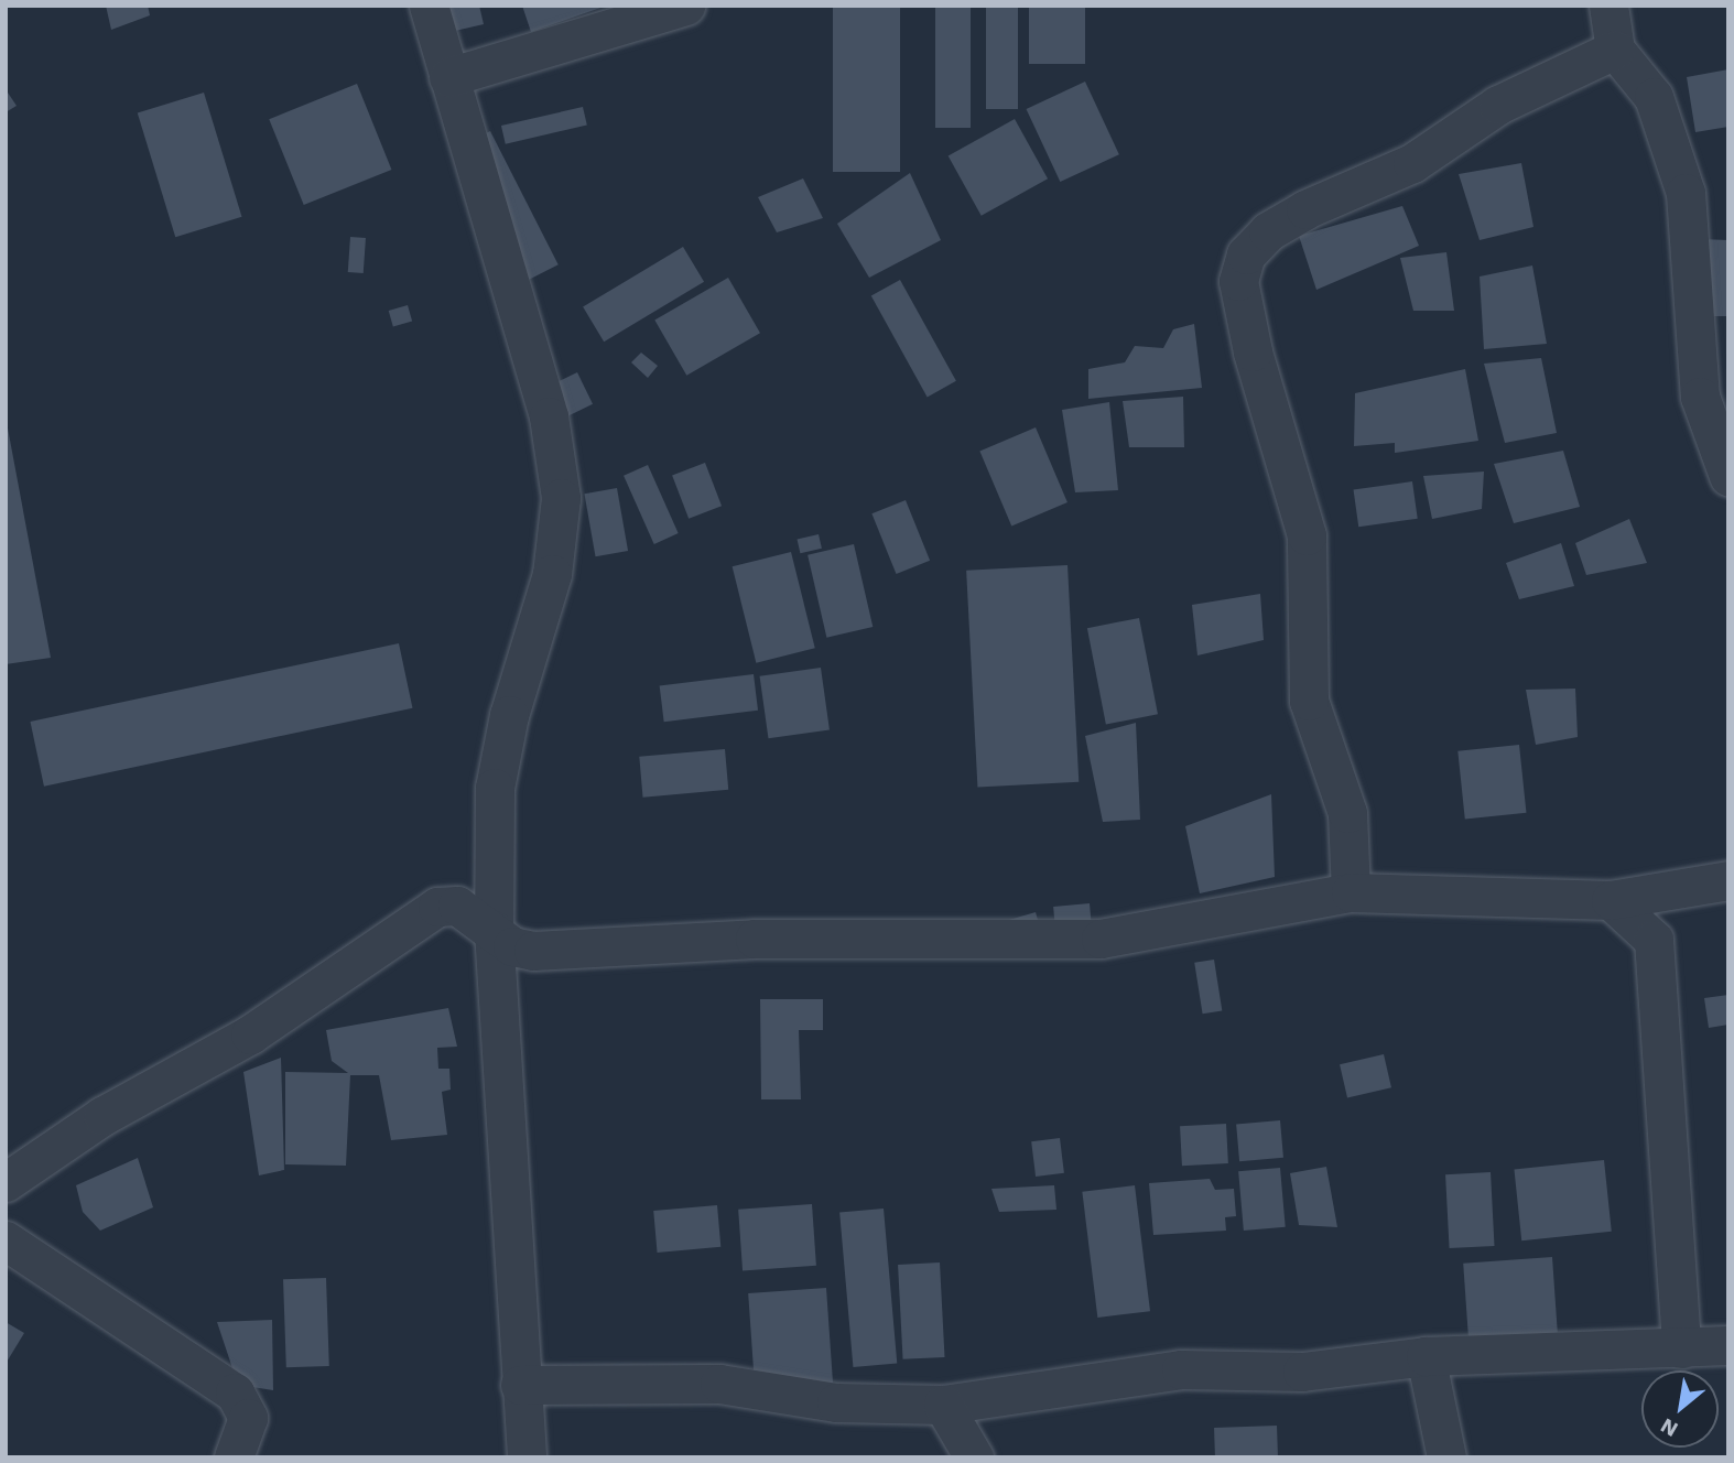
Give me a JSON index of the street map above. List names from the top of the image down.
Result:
{
  "north": "bottom left"
}
